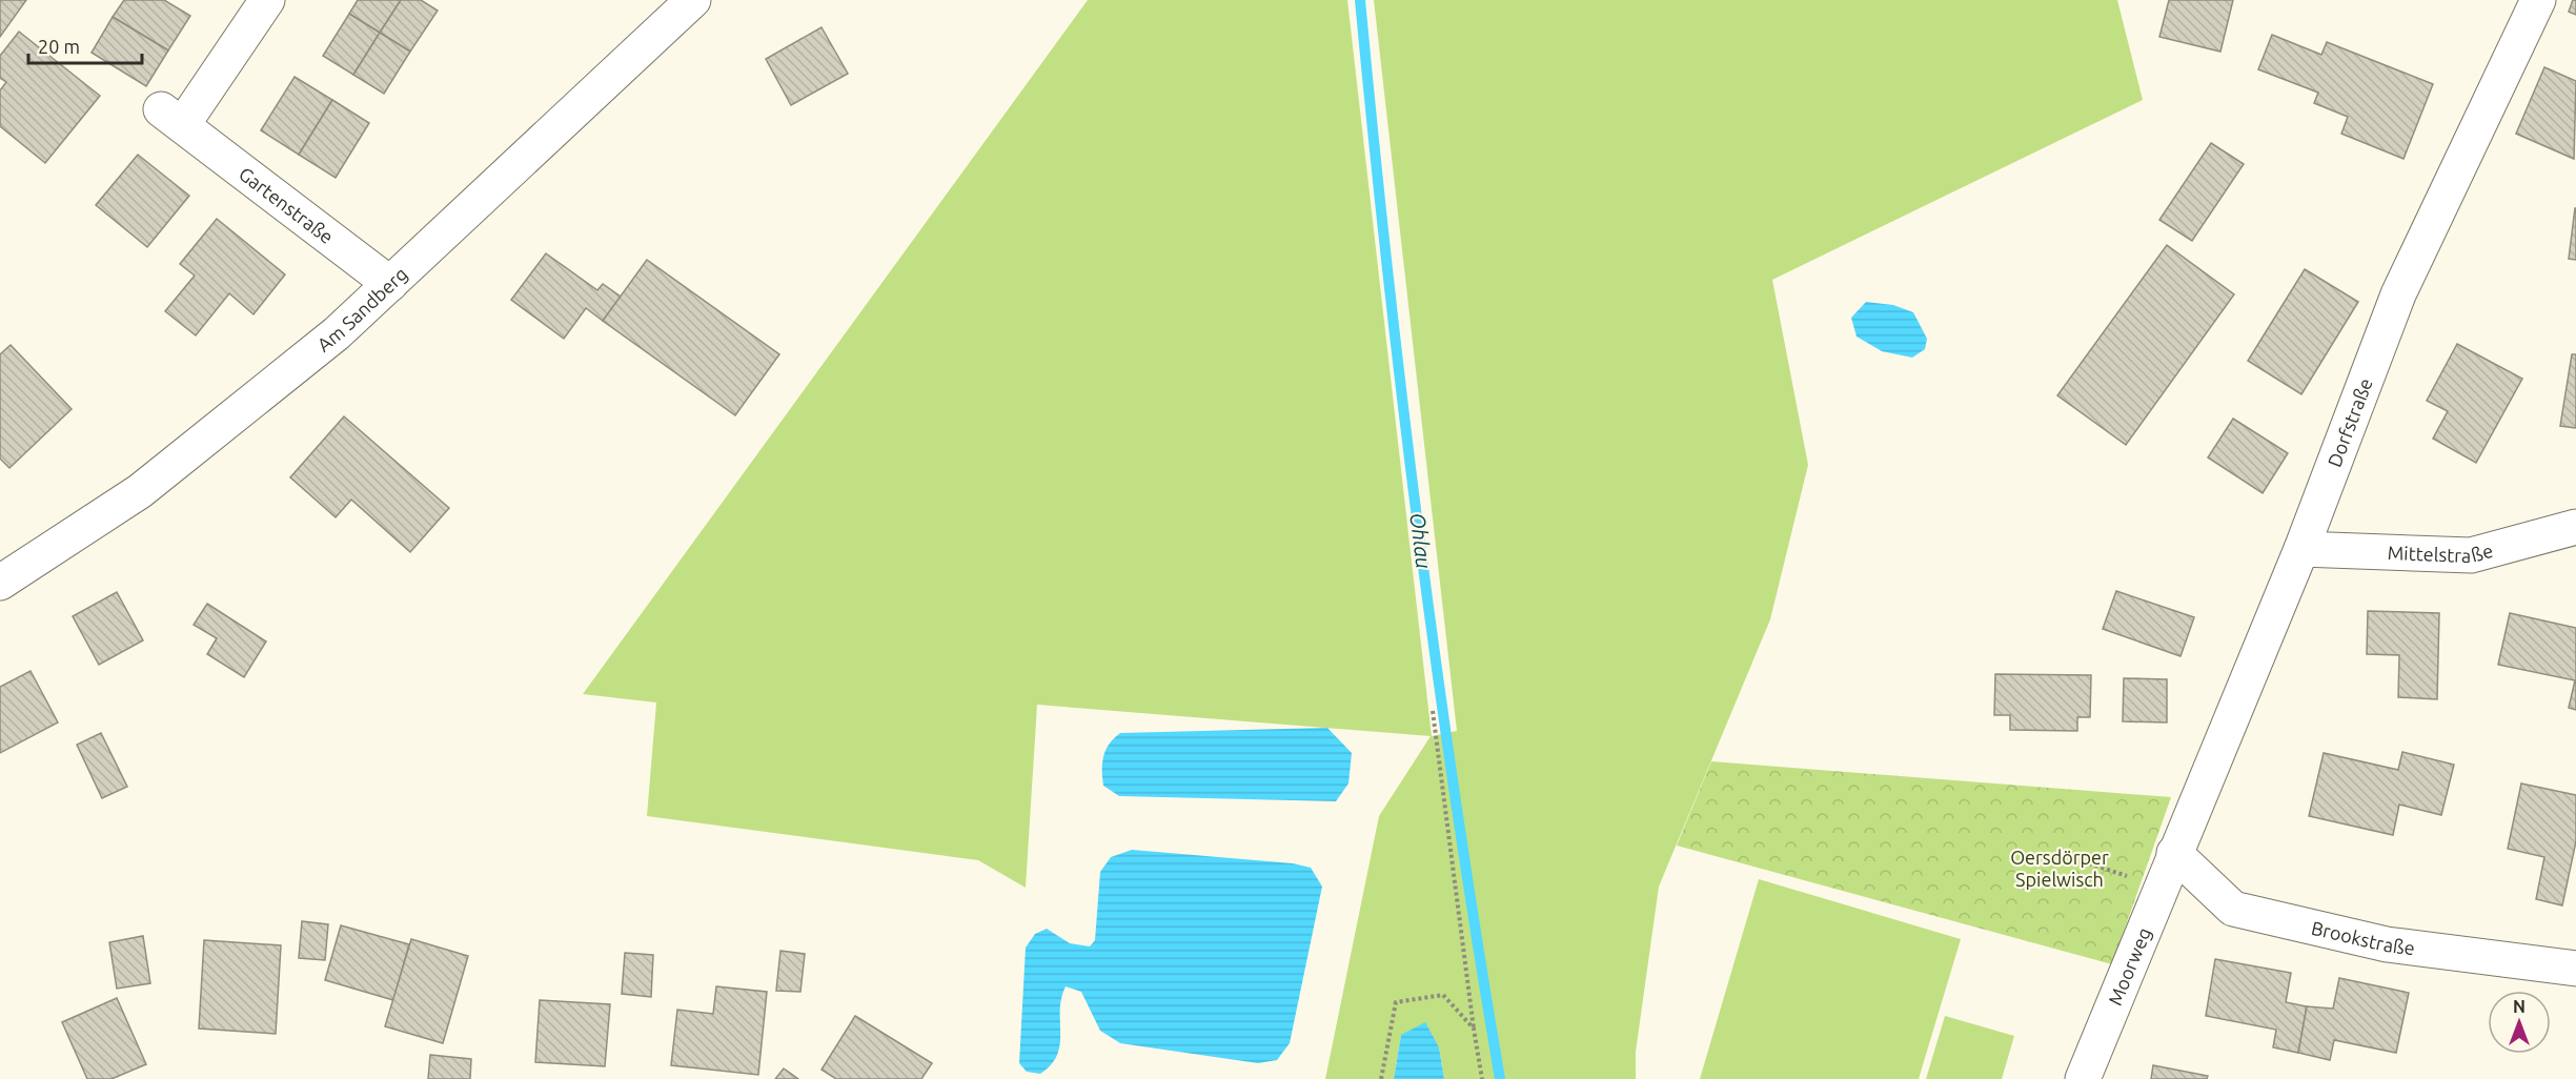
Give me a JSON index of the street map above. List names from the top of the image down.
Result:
{
  "streets": {
    "street": [
      "Gartenstraße",
      "Am Sandberg",
      "Dorfstraße",
      "Mittelstraße",
      "Brookstraße",
      "Moorweg"
    ]
  },
  "crossings": [
    ["Gartenstraße", "Am Sandberg"],
    ["Dorfstraße", "Mittelstraße"],
    ["Dorfstraße", "Brookstraße"],
    ["Dorfstraße", "Moorweg"],
    ["Brookstraße", "Moorweg"]
  ],
  "water": ["Ohlau"],
  "parks": ["Oersdörper Spielwisch"],
  "scale_bar": "20 m",
  "north": "top"
}
